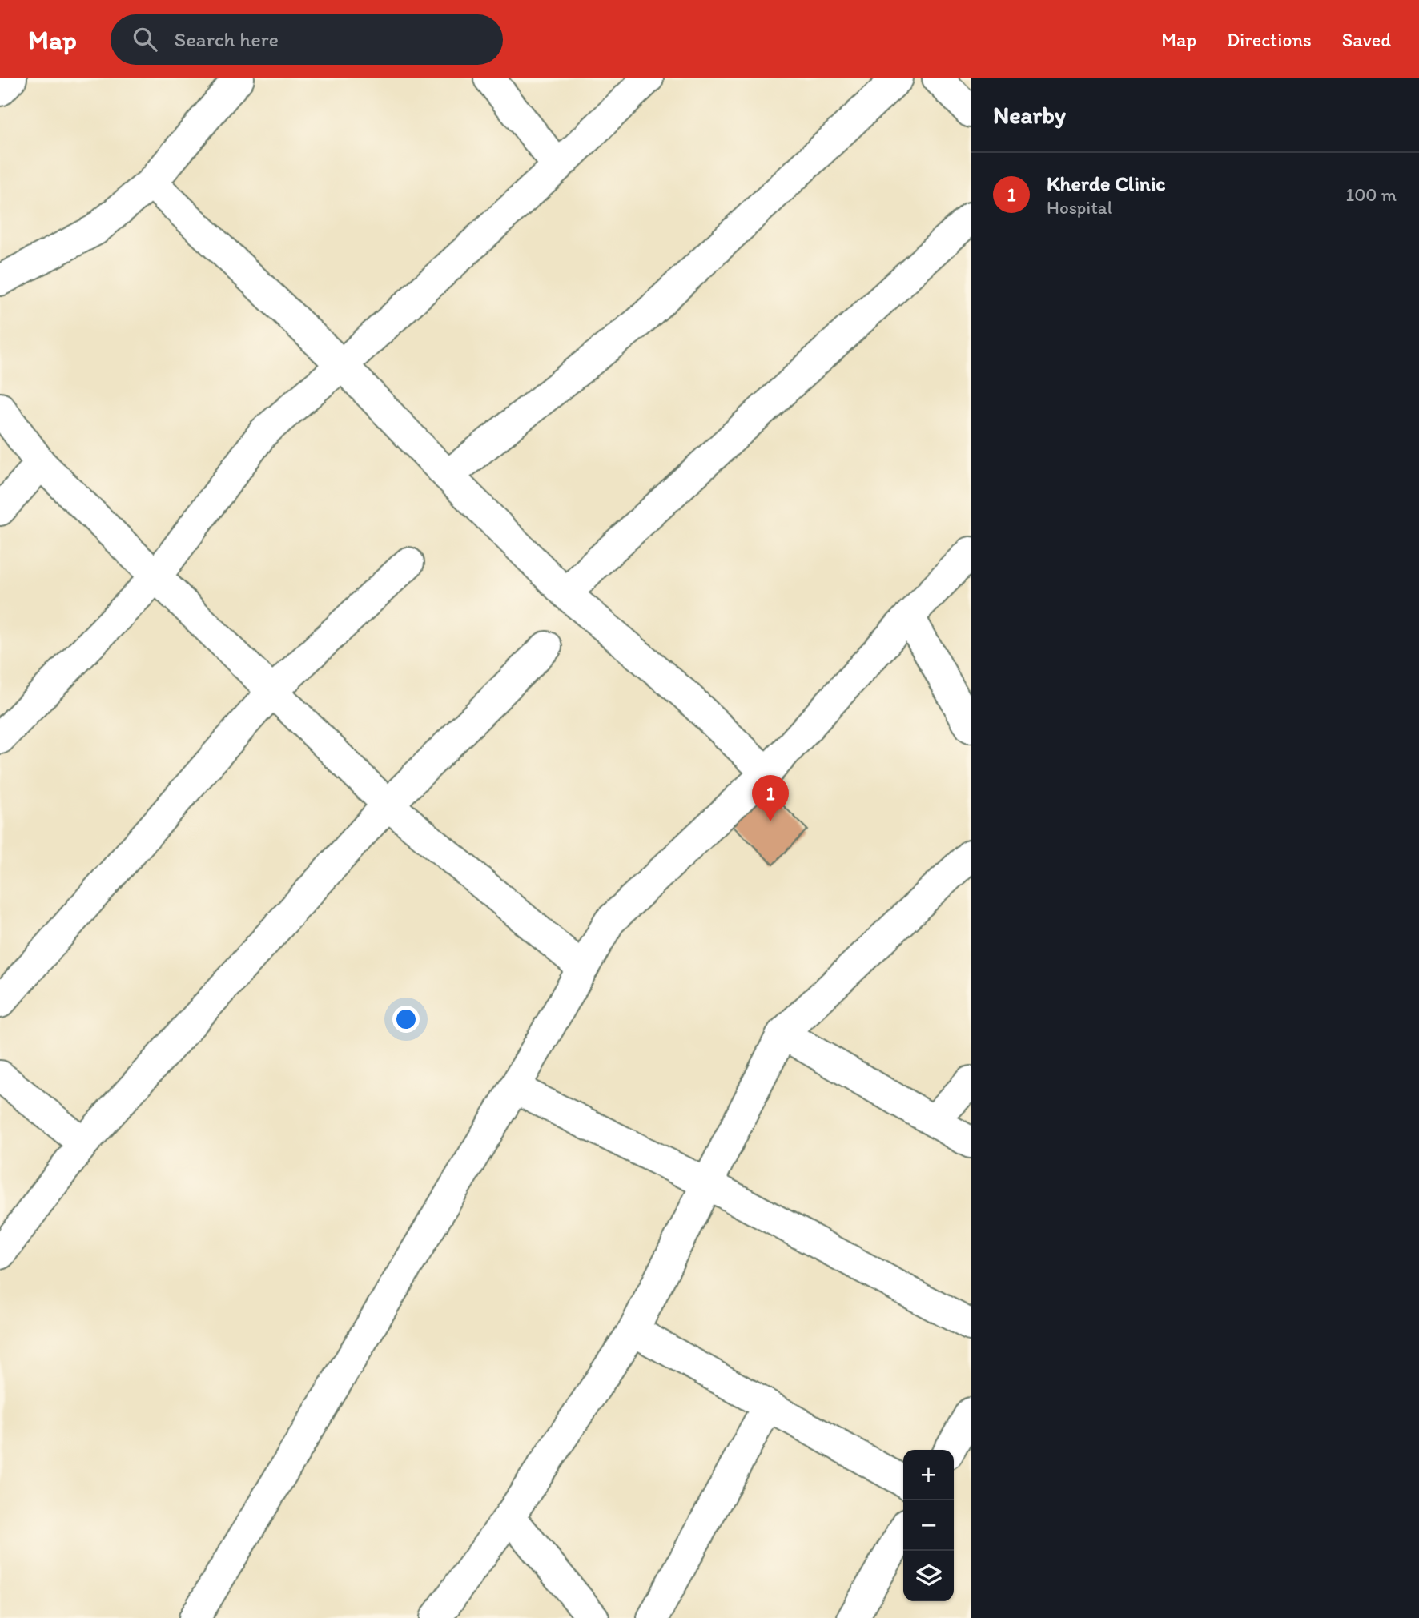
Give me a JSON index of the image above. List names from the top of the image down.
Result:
{
  "page": {
    "header": "Map",
    "search": "Search here",
    "nav": ["Map", "Directions", "Saved"],
    "heading": "Nearby",
    "list": [
      {
        "mark": "1",
        "name": "Kherde Clinic",
        "note": "Hospital",
        "value": "100 m"
      }
    ],
    "pins": "1",
    "map_buttons": ["+", "−"]
  }
}
